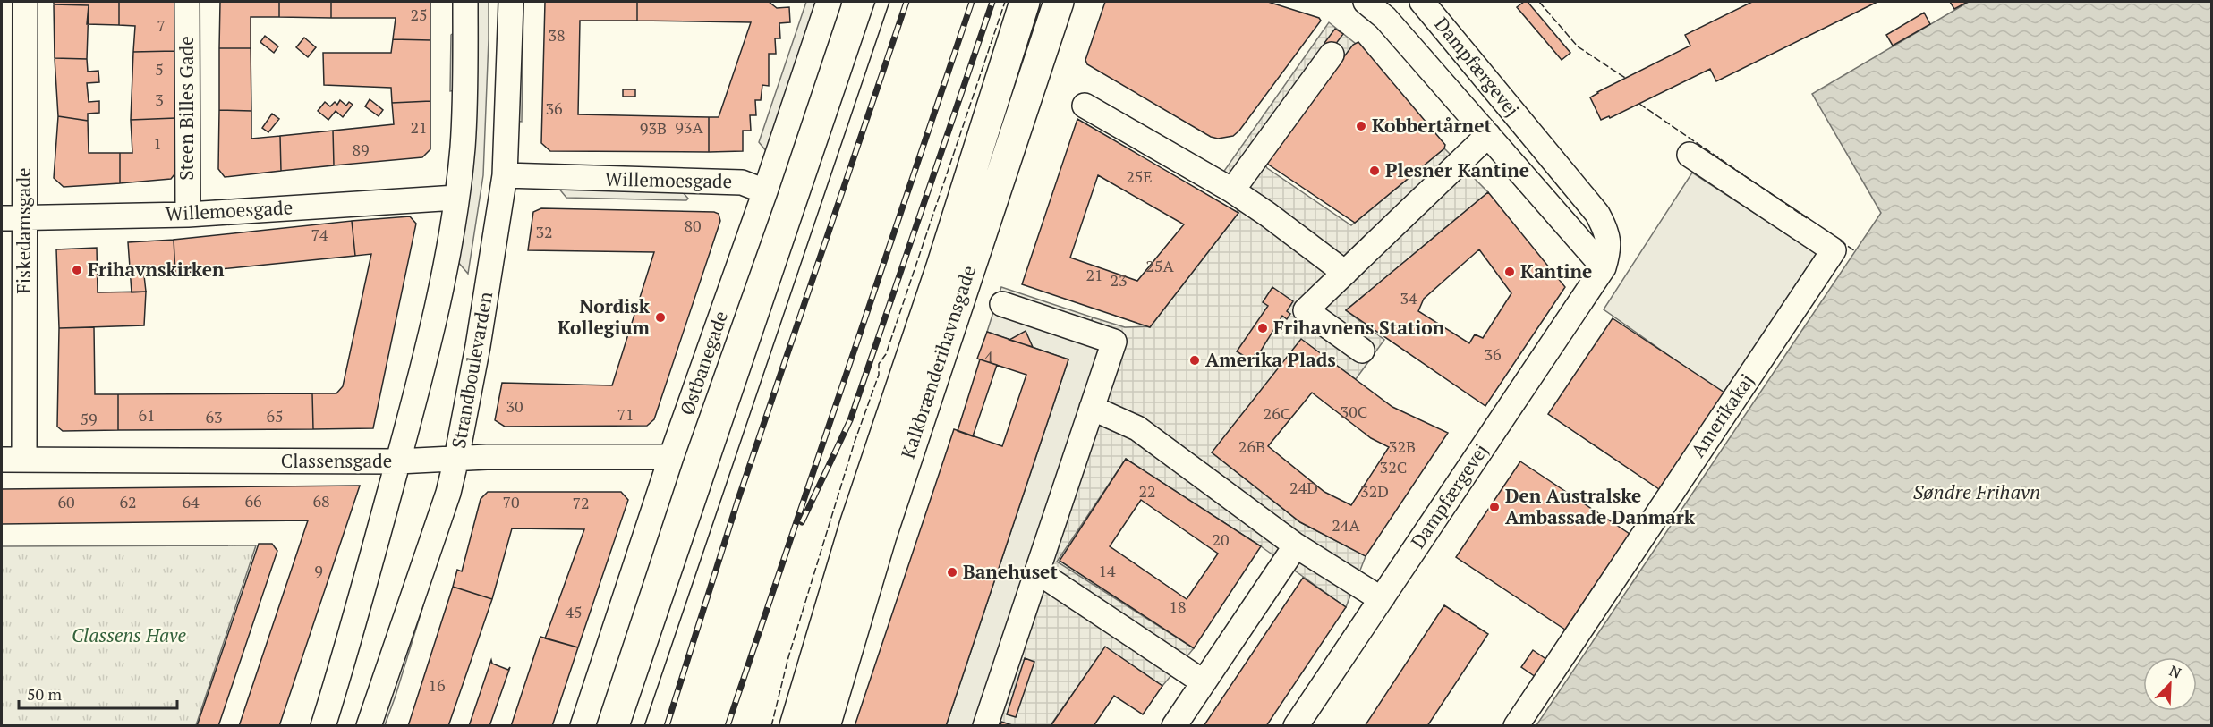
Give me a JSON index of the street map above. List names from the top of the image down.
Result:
{
  "streets": {
    "main road": ["Kalkbrænderihavnsgade"],
    "street": [
      "Dampfærgevej",
      "Steen Billes Gade",
      "Willemoesgade",
      "Fiskedamsgade",
      "Østbanegade",
      "Strandboulevarden",
      "Amerikakaj",
      "Classensgade"
    ]
  },
  "crossings": [
    ["Steen Billes Gade", "Willemoesgade"],
    ["Willemoesgade", "Fiskedamsgade"],
    ["Willemoesgade", "Østbanegade"],
    ["Willemoesgade", "Strandboulevarden"],
    ["Fiskedamsgade", "Classensgade"],
    ["Østbanegade", "Classensgade"],
    ["Strandboulevarden", "Classensgade"]
  ],
  "water": ["Søndre Frihavn"],
  "parks": ["Classens Have"],
  "places": [
    "Kobbertårnet",
    "Plesner Kantine",
    "Frihavnskirken",
    "Kantine",
    "Nordisk Kollegium",
    "Frihavnens Station",
    "Amerika Plads",
    "Den Australske Ambassade Danmark",
    "Banehuset"
  ],
  "house_numbers": [
    "25",
    "7",
    "38",
    "5",
    "3",
    "36",
    "21",
    "93A",
    "93B",
    "1",
    "89",
    "25E",
    "80",
    "32",
    "74",
    "25A",
    "21",
    "23",
    "34",
    "36",
    "4",
    "30",
    "30C",
    "26C",
    "71",
    "61",
    "65",
    "63",
    "59",
    "26B",
    "32B",
    "32C",
    "24D",
    "22",
    "32D",
    "66",
    "68",
    "60",
    "62",
    "64",
    "70",
    "72",
    "24A",
    "20",
    "9",
    "14",
    "18",
    "45",
    "16"
  ],
  "scale_bar": "50 m",
  "north": "top right"
}
